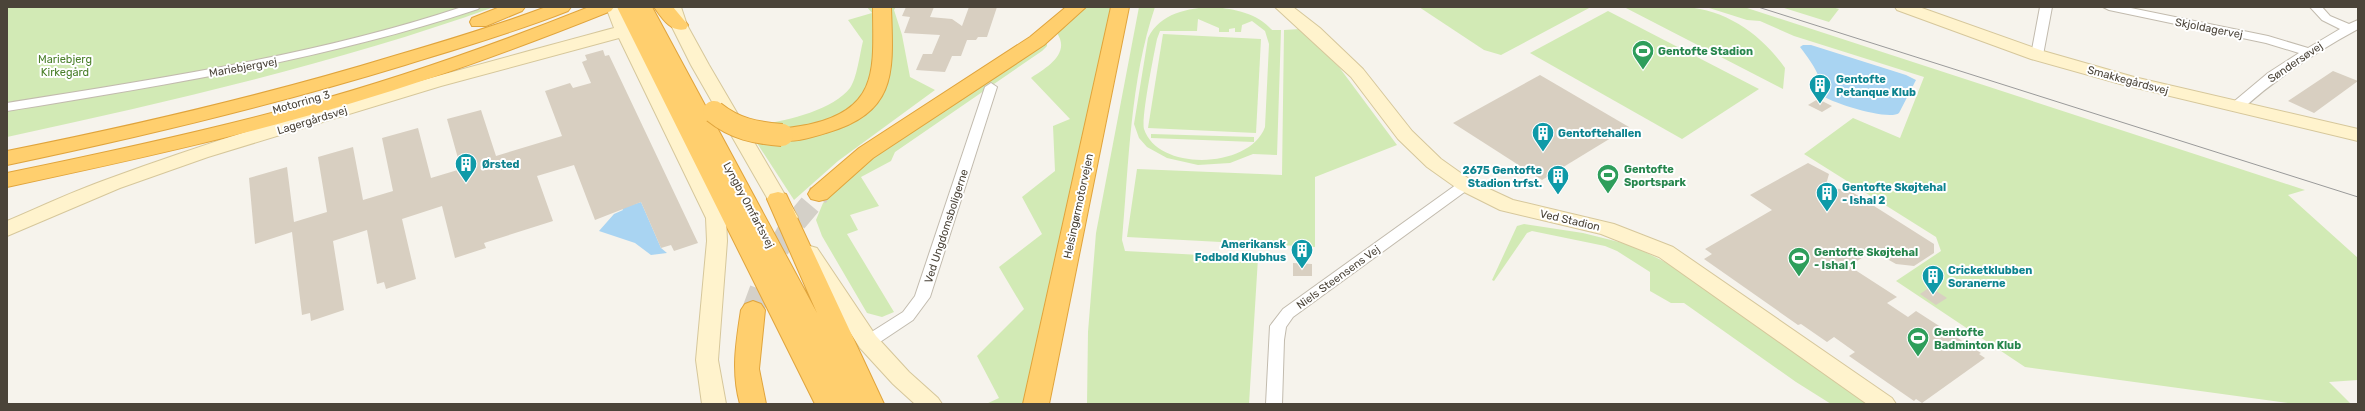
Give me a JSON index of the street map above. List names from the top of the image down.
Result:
{
  "streets": {
    "highway": ["Motorring 3", "Lyngby Omfartsvej", "Helsingørmotorvejen"],
    "street": [
      "Skjoldagervej",
      "Søndersøvej",
      "Mariebjergvej",
      "Smakkegårdsvej",
      "Lagergårdsvej",
      "Ved Stadion",
      "Ved Ungdomsboligerne",
      "Niels Steensens Vej"
    ]
  },
  "crossings": [
    ["Skjoldagervej", "Søndersøvej"],
    ["Søndersøvej", "Smakkegårdsvej"],
    ["Ved Stadion", "Niels Steensens Vej"]
  ],
  "parks": ["Mariebjerg Kirkegård"],
  "places": {
    "sports": [
      "Gentofte Stadion",
      "Gentofte Sportspark",
      "Gentofte Skøjtehal - Ishal 1",
      "Gentofte Badminton Klub"
    ],
    "building": [
      "Gentofte Petanque Klub",
      "Gentoftehallen",
      "Ørsted",
      "2675 Gentofte Stadion trfst.",
      "Gentofte Skøjtehal - Ishal 2",
      "Amerikansk Fodbold Klubhus",
      "Cricketklubben Soranerne"
    ]
  }
}
